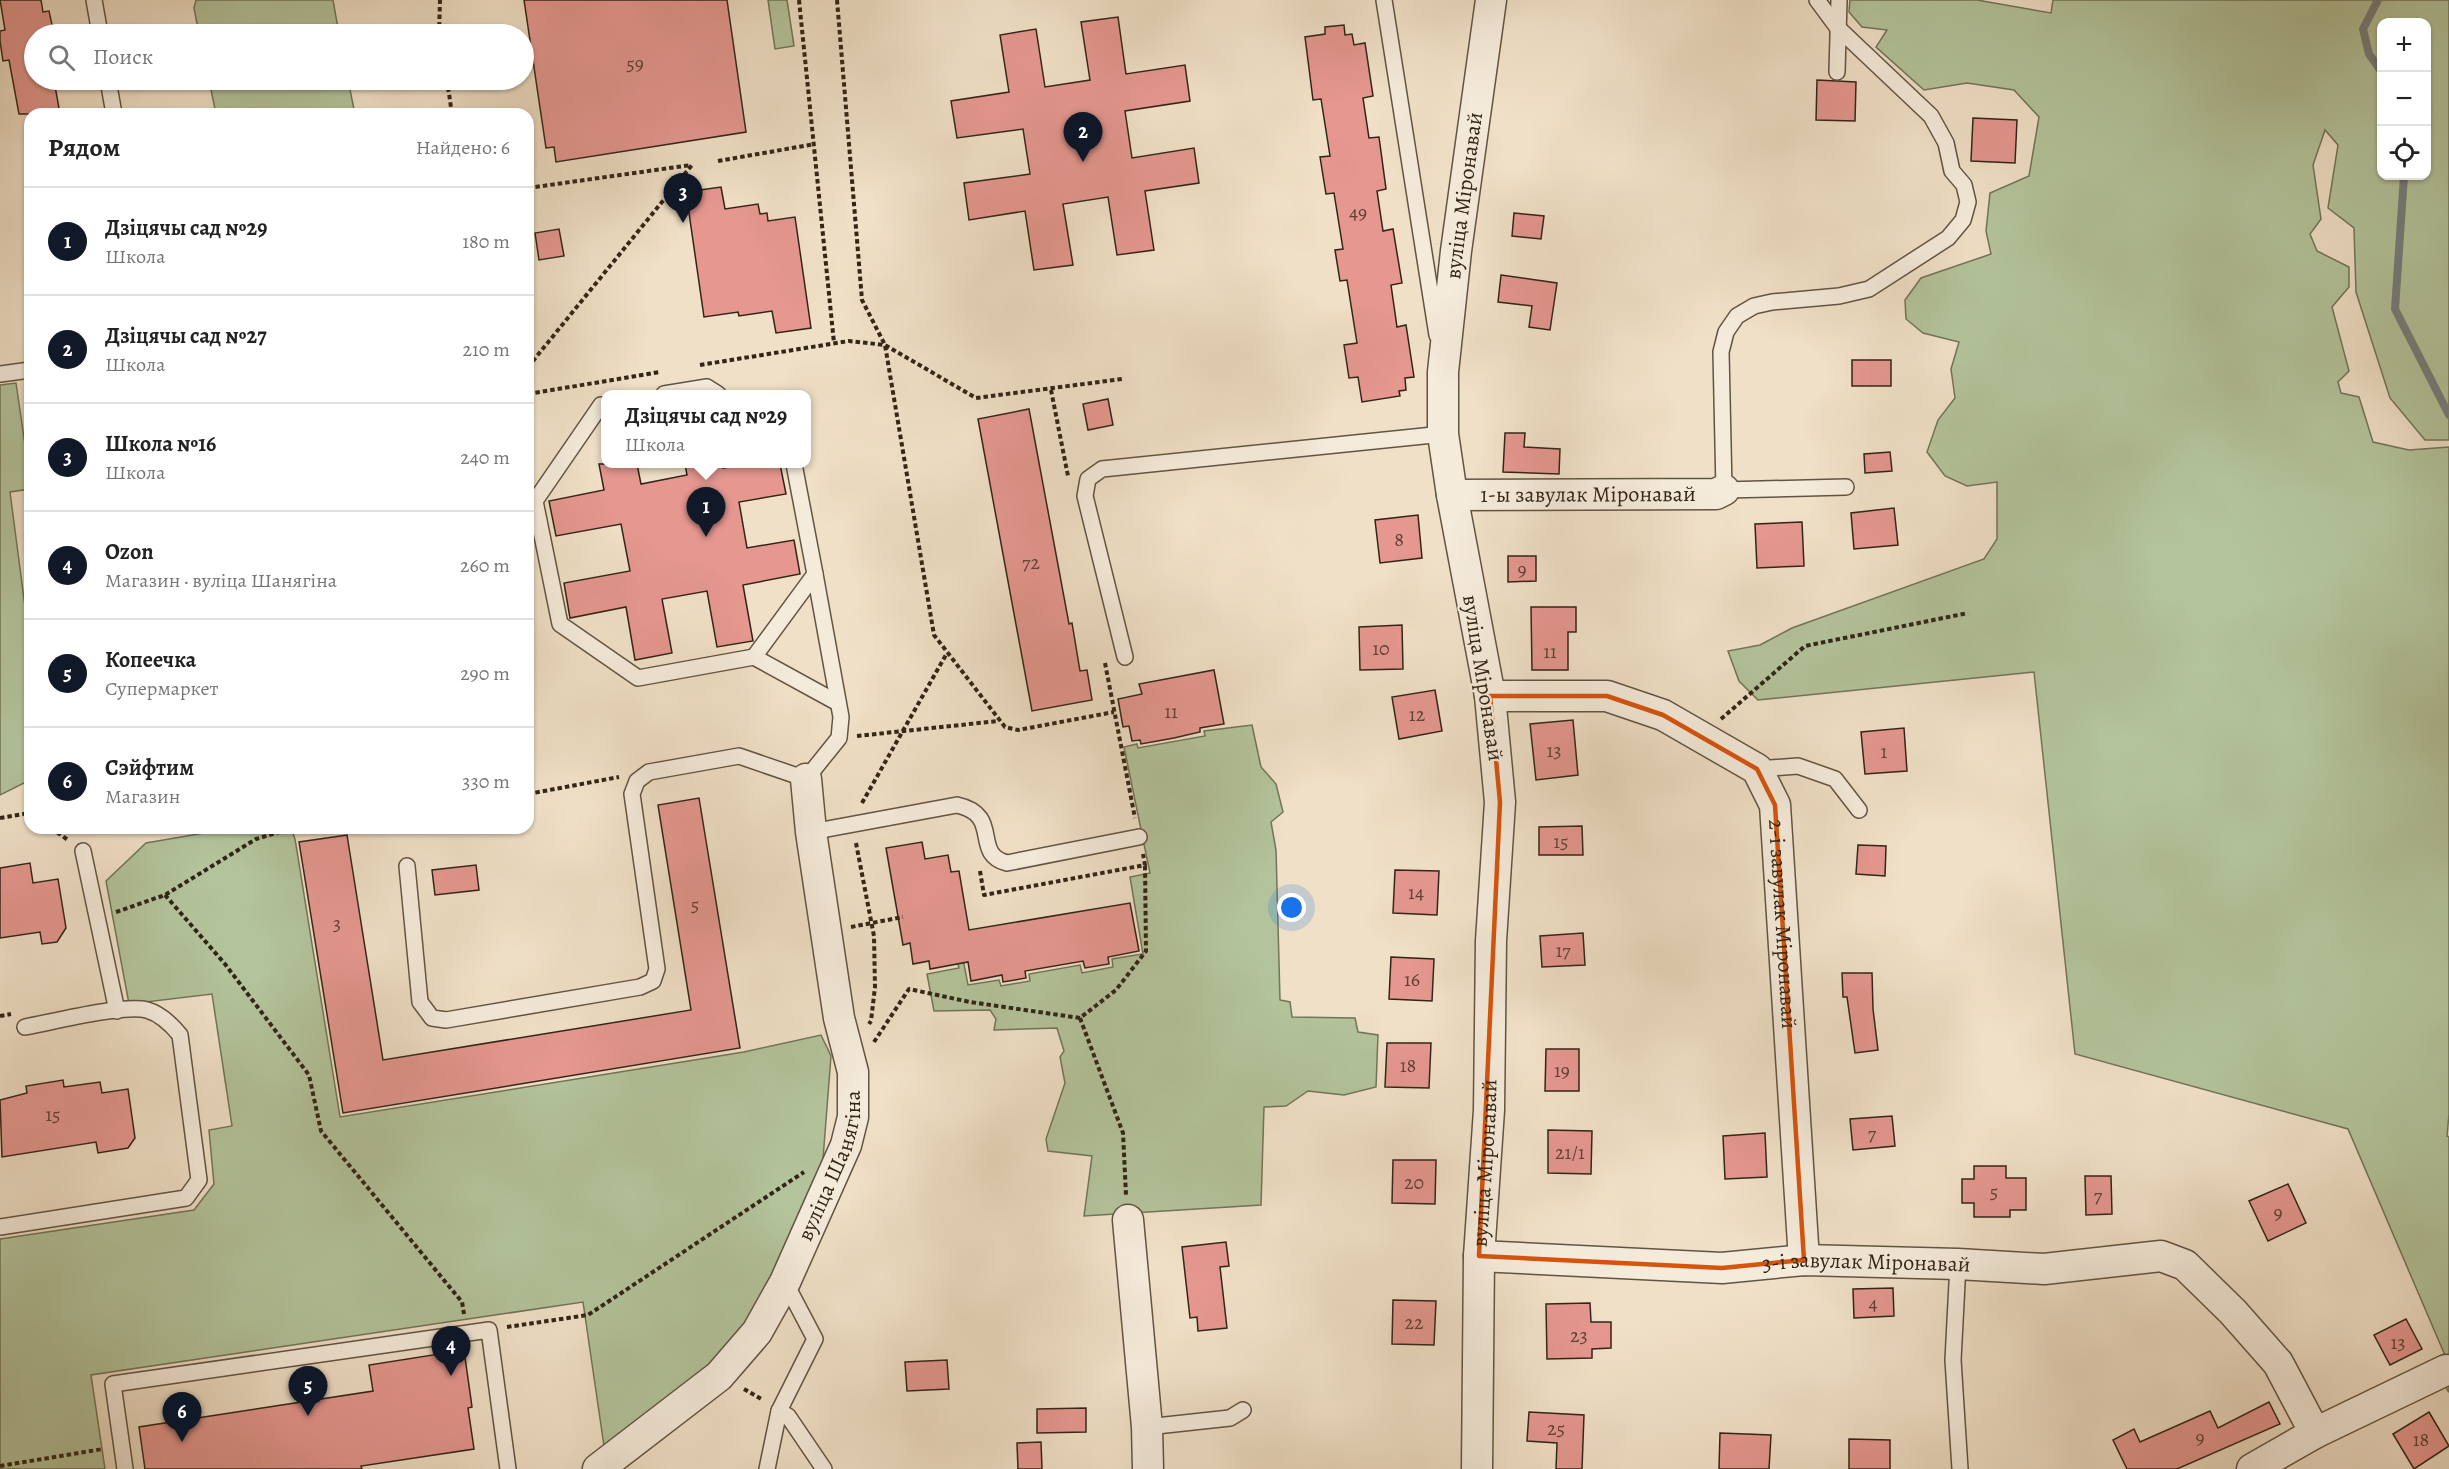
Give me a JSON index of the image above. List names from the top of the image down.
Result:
{
  "streets": {
    "street": [
      "вуліца Міронавай",
      "1-ы завулак Міронавай",
      "2-і завулак Міронавай",
      "вуліца Шанягіна",
      "3-і завулак Міронавай"
    ]
  },
  "crossings": [
    ["вуліца Міронавай", "1-ы завулак Міронавай"],
    ["вуліца Міронавай", "3-і завулак Міронавай"],
    ["2-і завулак Міронавай", "3-і завулак Міронавай"]
  ],
  "house_numbers": [
    "59",
    "49",
    "8",
    "72",
    "9",
    "10",
    "11",
    "11",
    "12",
    "13",
    "1",
    "15",
    "14",
    "5",
    "3",
    "17",
    "16",
    "18",
    "19",
    "15",
    "7",
    "21/1",
    "20",
    "5",
    "7",
    "9",
    "4",
    "22",
    "23",
    "13",
    "25",
    "9",
    "18"
  ],
  "page": {
    "map_buttons": ["+", "−"],
    "search": "Поиск",
    "heading": ["Рядом", "Найдено: 6"],
    "pins": [
      "2",
      "3",
      "1",
      "4",
      "5",
      "6"
    ],
    "list": [
      {
        "mark": "1",
        "name": "Дзіцячы сад №29",
        "note": "Школа",
        "value": "180 m"
      },
      {
        "mark": "2",
        "name": "Дзіцячы сад №27",
        "note": "Школа",
        "value": "210 m"
      },
      {
        "mark": "3",
        "name": "Школа №16",
        "note": "Школа",
        "value": "240 m"
      },
      {
        "mark": "4",
        "name": "Ozon",
        "note": "Магазин · вуліца Шанягіна",
        "value": "260 m"
      },
      {
        "mark": "5",
        "name": "Копеечка",
        "note": "Супермаркет",
        "value": "290 m"
      },
      {
        "mark": "6",
        "name": "Сэйфтим",
        "note": "Магазин",
        "value": "330 m"
      }
    ],
    "popup": ["Дзіцячы сад №29", "Школа"]
  }
}
